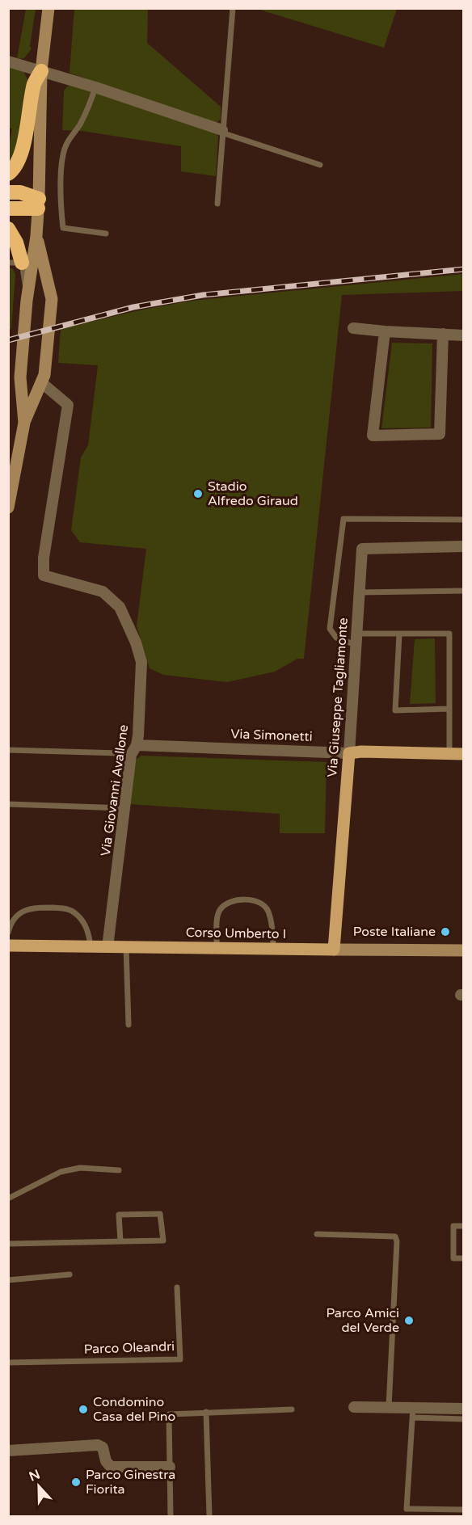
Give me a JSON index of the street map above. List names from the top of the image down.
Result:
{
  "streets": {
    "main road": ["Via Giuseppe Tagliamonte", "Via Simonetti", "Corso Umberto I"],
    "street": ["Via Giovanni Avallone"],
    "lane": ["Parco Oleandri"]
  },
  "crossings": [
    ["Via Giuseppe Tagliamonte", "Via Simonetti"],
    ["Via Giuseppe Tagliamonte", "Corso Umberto I"],
    ["Via Simonetti", "Via Giovanni Avallone"],
    ["Via Giovanni Avallone", "Corso Umberto I"]
  ],
  "places": [
    "Stadio Alfredo Giraud",
    "Poste Italiane",
    "Parco Amici del Verde",
    "Condomino Casa del Pino",
    "Parco Ginestra Fiorita"
  ],
  "north": "top"
}
